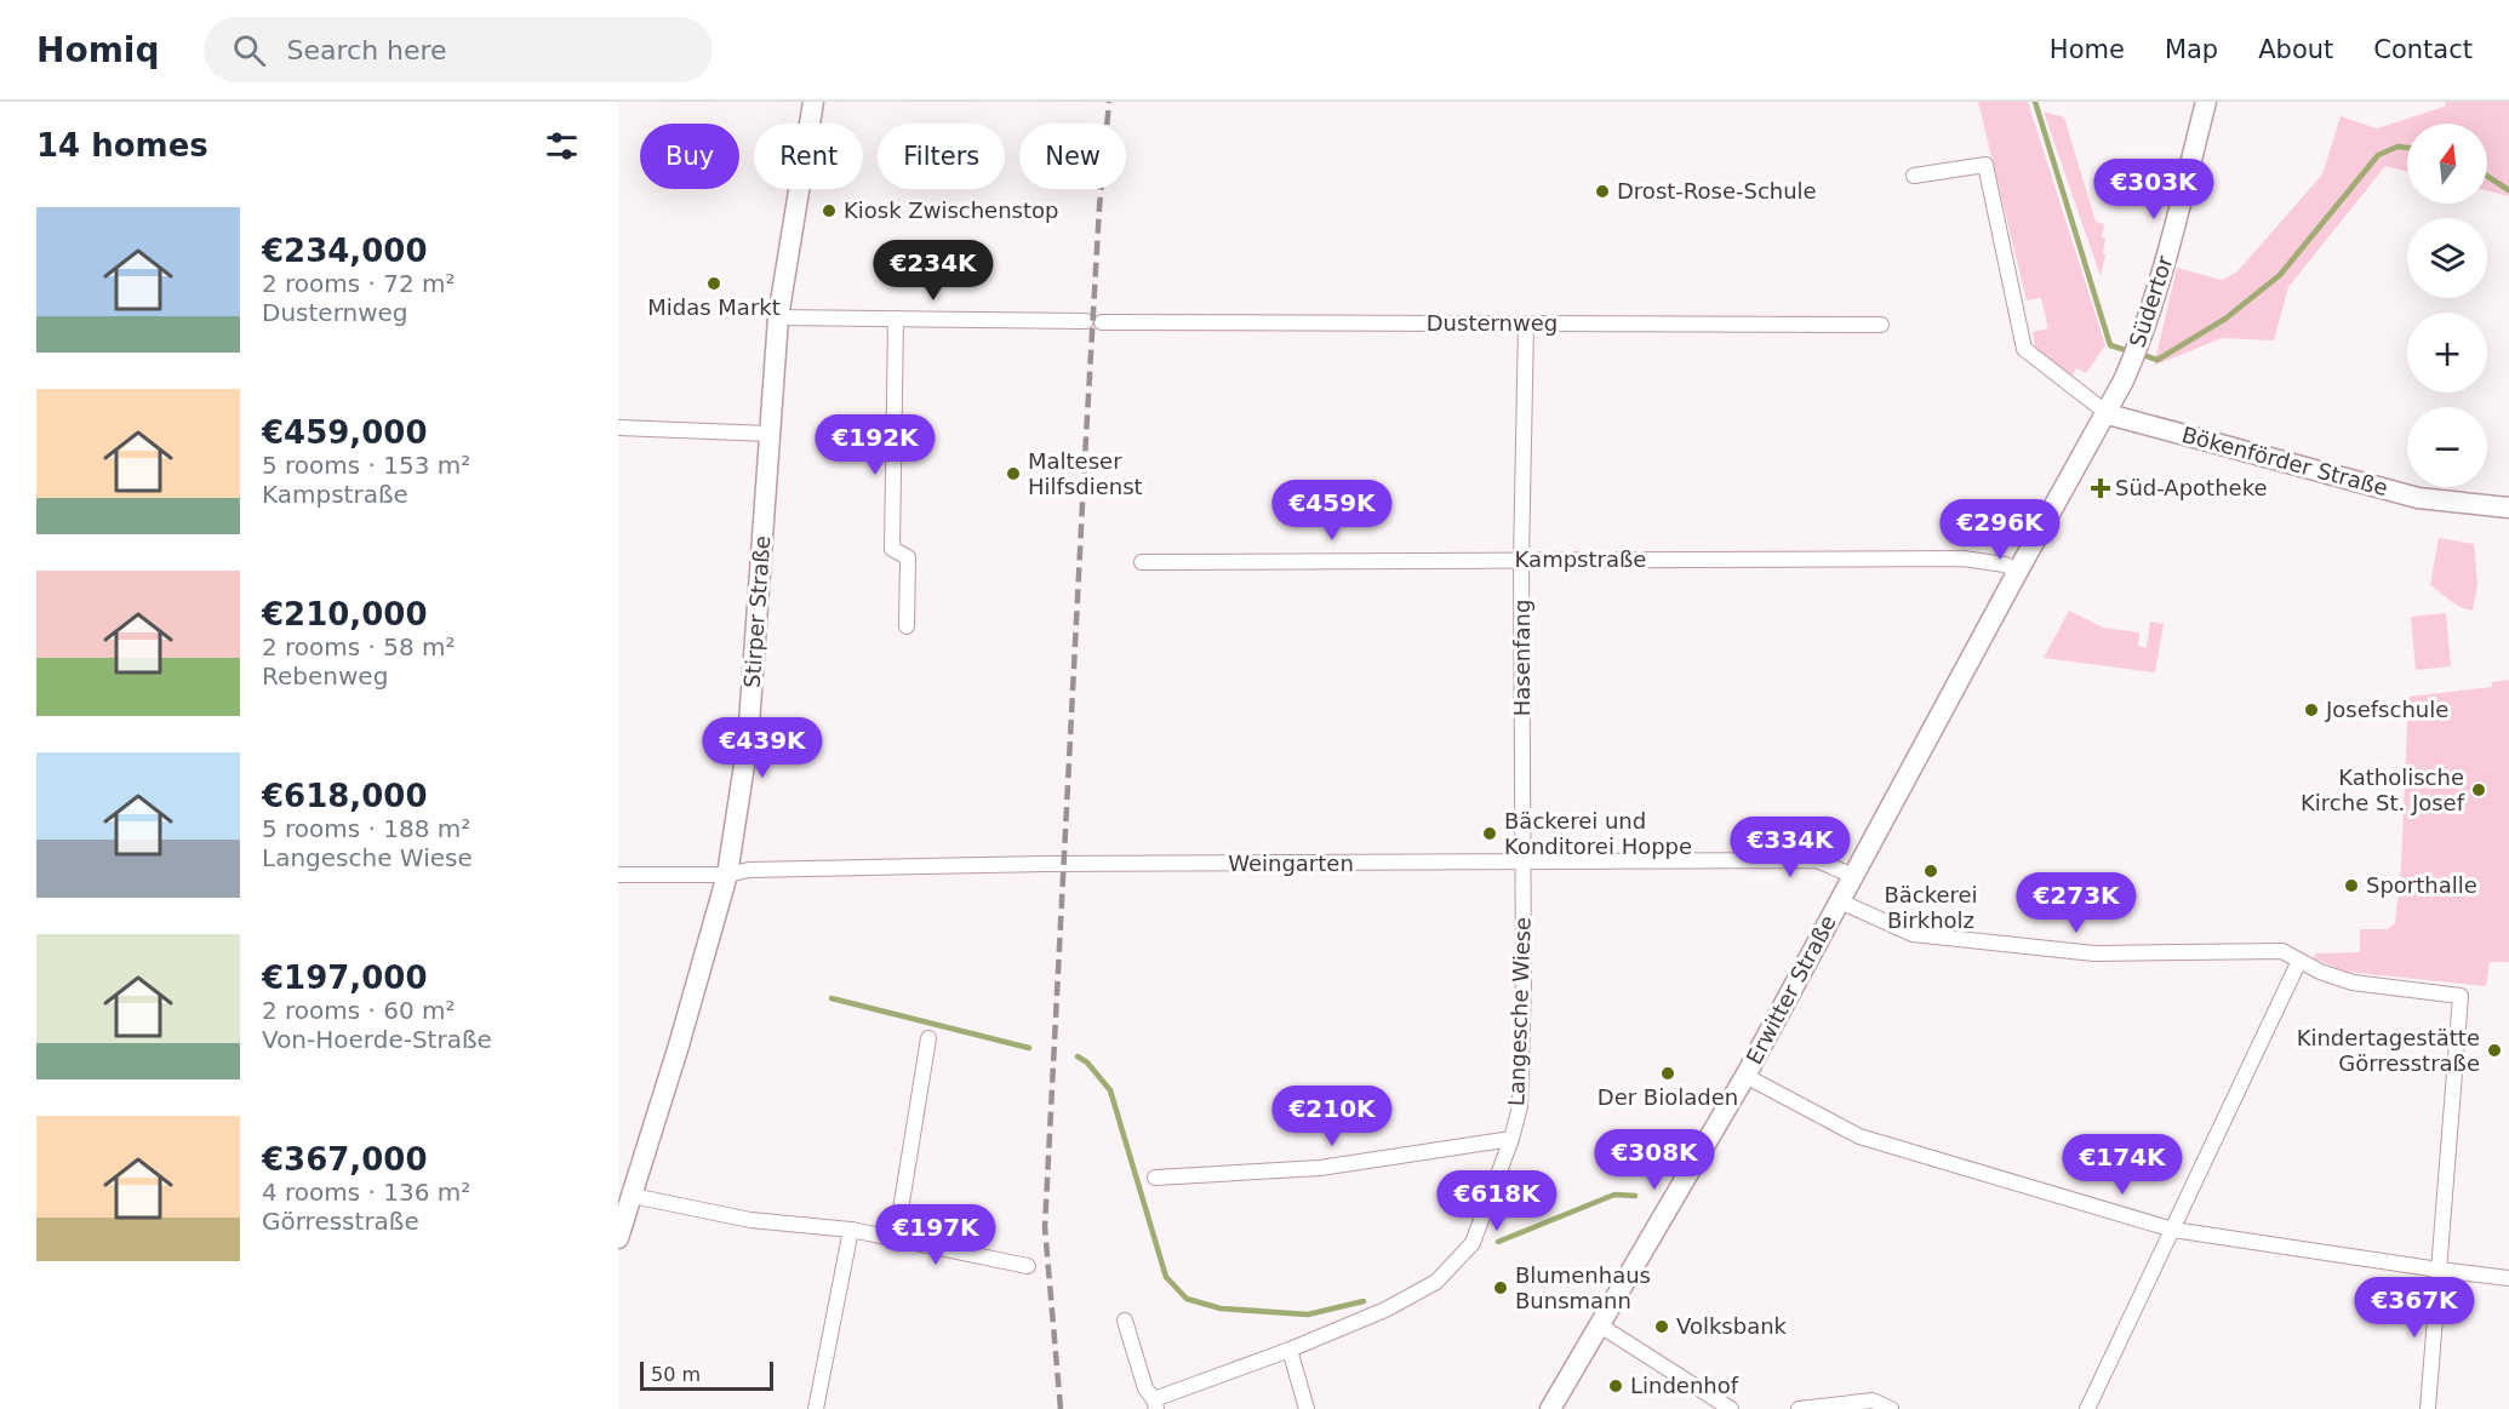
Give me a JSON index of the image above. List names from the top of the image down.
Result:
{
  "streets": {
    "street": [
      "Südertor",
      "Dusternweg",
      "Bökenförder Straße",
      "Kampstraße",
      "Stirper Straße",
      "Hasenfang",
      "Weingarten",
      "Erwitter Straße",
      "Langesche Wiese"
    ]
  },
  "crossings": [
    ["Südertor", "Bökenförder Straße"],
    ["Südertor", "Erwitter Straße"],
    ["Dusternweg", "Stirper Straße"],
    ["Dusternweg", "Hasenfang"],
    ["Bökenförder Straße", "Erwitter Straße"],
    ["Kampstraße", "Hasenfang"],
    ["Kampstraße", "Erwitter Straße"],
    ["Stirper Straße", "Weingarten"],
    ["Hasenfang", "Weingarten"],
    ["Hasenfang", "Langesche Wiese"],
    ["Weingarten", "Erwitter Straße"],
    ["Weingarten", "Langesche Wiese"]
  ],
  "places": {
    "other": [
      "Drost-Rose-Schule",
      "Kiosk Zwischenstop",
      "Midas Markt",
      "Malteser Hilfsdienst",
      "Josefschule",
      "Katholische Kirche St. Josef",
      "Bäckerei und Konditorei Hoppe",
      "Bäckerei Birkholz",
      "Sporthalle",
      "Kindertagestätte Görresstraße",
      "Der Bioladen",
      "Blumenhaus Bunsmann",
      "Volksbank",
      "Lindenhof"
    ],
    "health": ["Süd-Apotheke"]
  },
  "scale_bar": "50 m",
  "north": "top",
  "page": {
    "header": "Homiq",
    "search": "Search here",
    "nav": [
      "Home",
      "Map",
      "About",
      "Contact"
    ],
    "heading": "14 homes",
    "map_buttons": ["+", "−"],
    "chip": [
      "Buy",
      "Rent",
      "Filters",
      "New"
    ],
    "price": [
      "€303K",
      "€234K",
      "€192K",
      "€459K",
      "€296K",
      "€439K",
      "€334K",
      "€273K",
      "€210K",
      "€308K",
      "€174K",
      "€618K",
      "€197K",
      "€367K"
    ],
    "list": [
      {
        "name": "€234,000",
        "note": "2 rooms · 72 m² · Dusternweg"
      },
      {
        "name": "€459,000",
        "note": "5 rooms · 153 m² · Kampstraße"
      },
      {
        "name": "€210,000",
        "note": "2 rooms · 58 m² · Rebenweg"
      },
      {
        "name": "€618,000",
        "note": "5 rooms · 188 m² · Langesche Wiese"
      },
      {
        "name": "€197,000",
        "note": "2 rooms · 60 m² · Von-Hoerde-Straße"
      },
      {
        "name": "€367,000",
        "note": "4 rooms · 136 m² · Görresstraße"
      }
    ],
    "scale": "50 m"
  }
}
